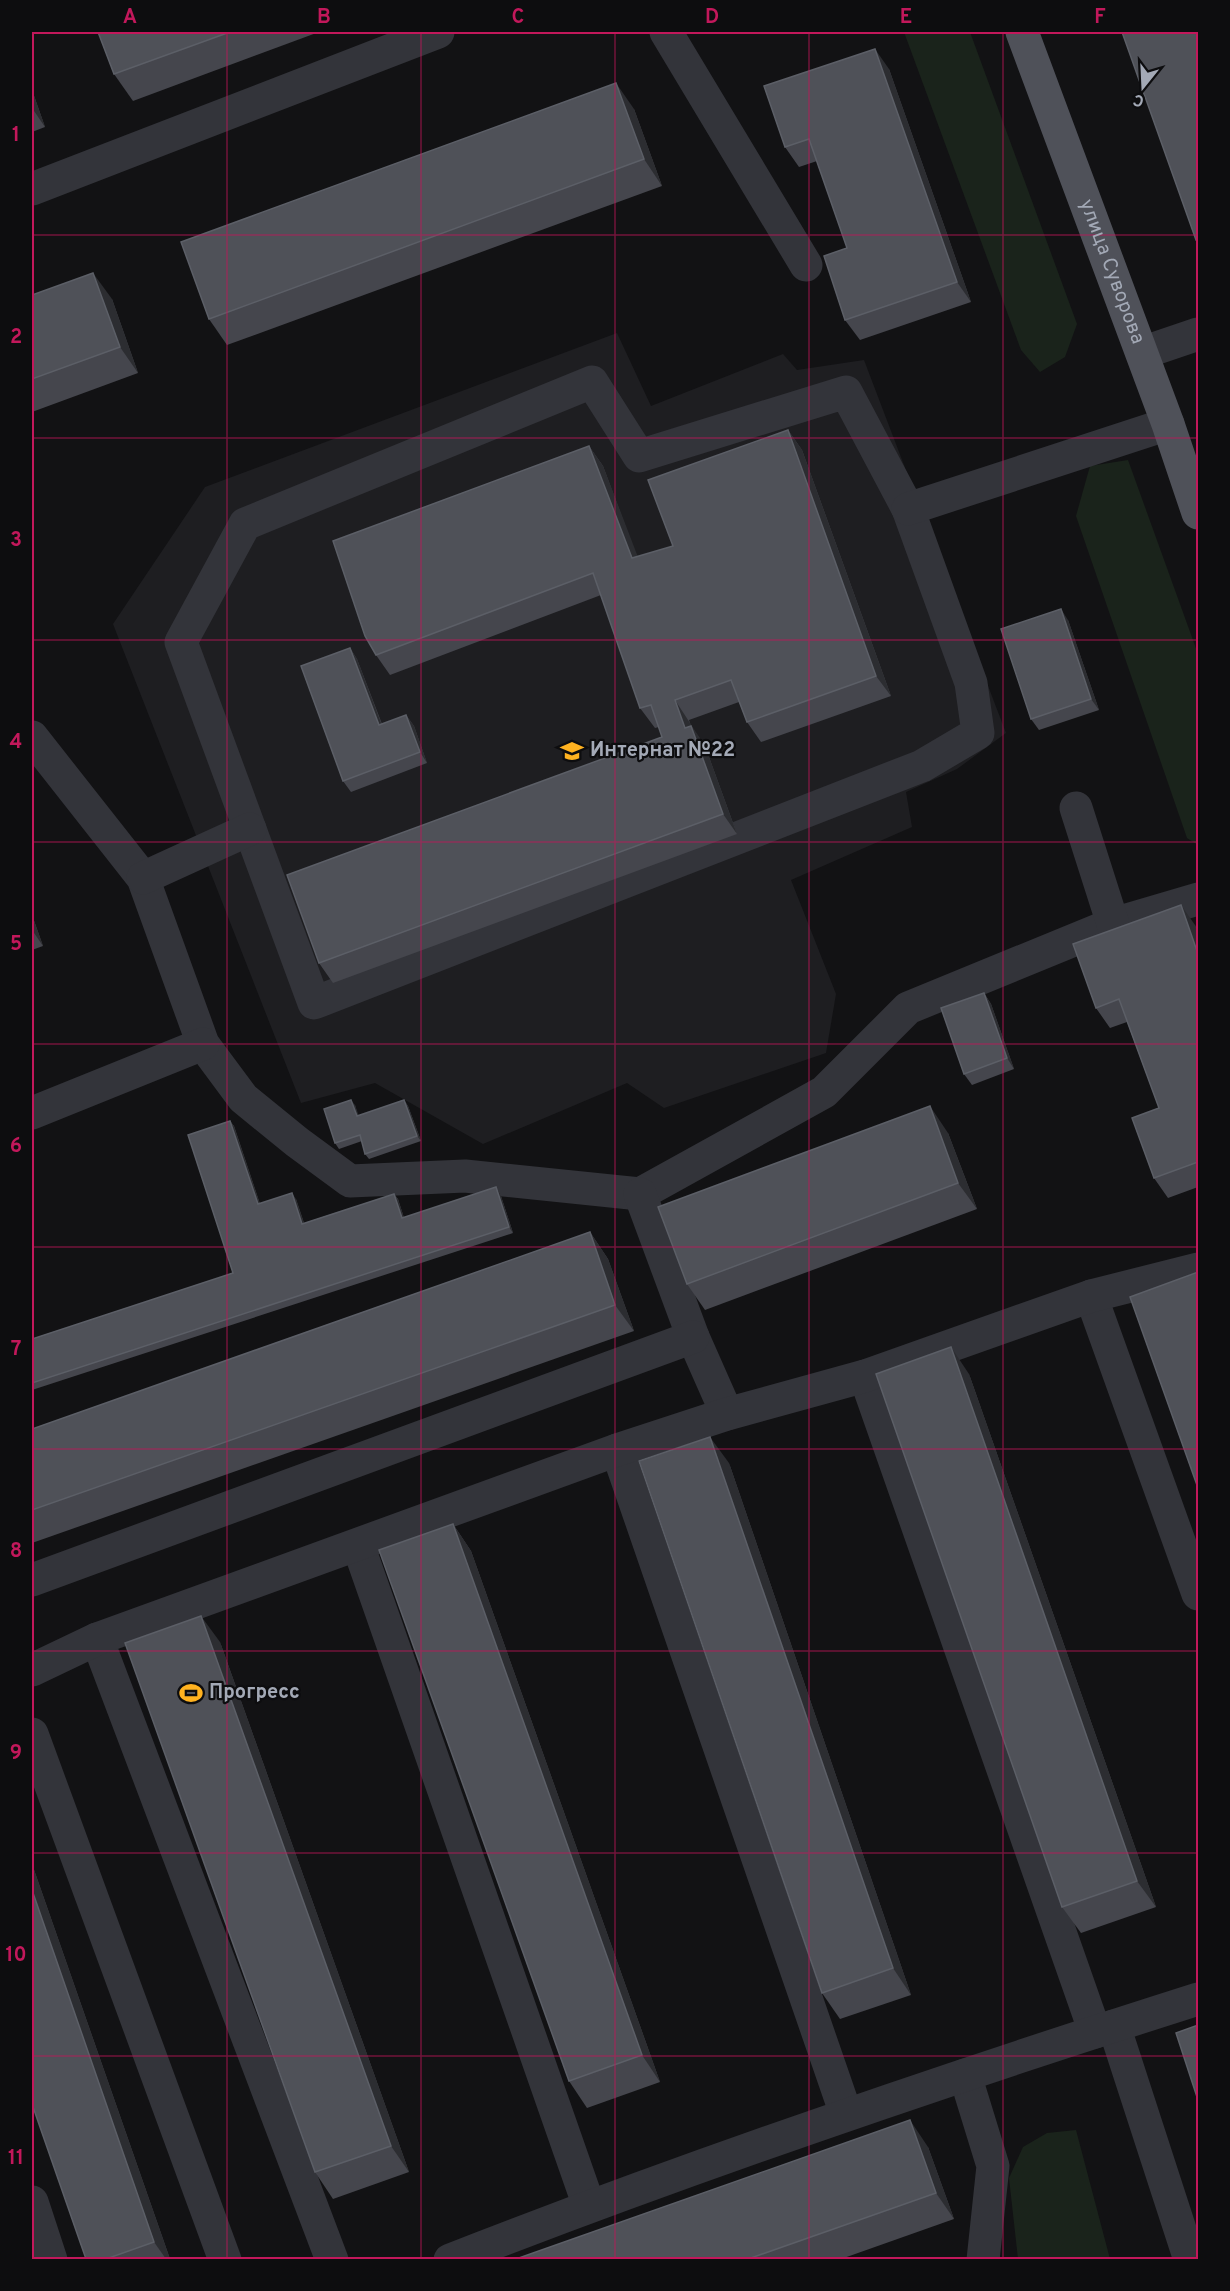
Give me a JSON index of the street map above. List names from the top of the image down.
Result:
{
  "streets": {
    "main road": ["улица Суворова"]
  },
  "places": {
    "school or university": ["Интернат №22"],
    "sports": ["Прогресс"]
  },
  "north": "bottom",
  "grid": {
    "columns": [
      "A",
      "B",
      "C",
      "D",
      "E",
      "F"
    ],
    "rows": [
      "1",
      "2",
      "3",
      "4",
      "5",
      "6",
      "7",
      "8",
      "9",
      "10",
      "11"
    ]
  }
}
